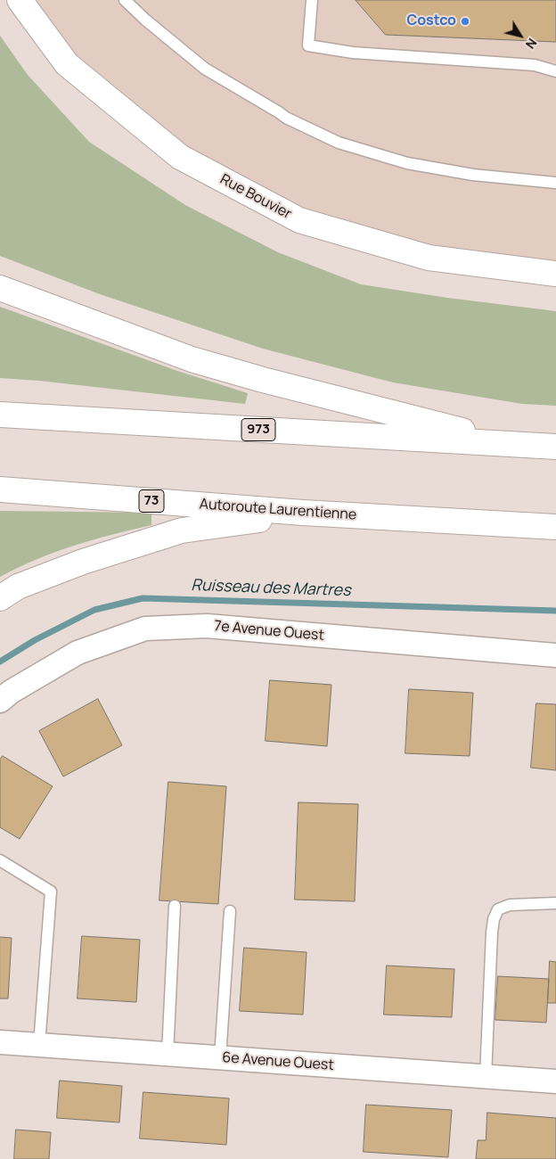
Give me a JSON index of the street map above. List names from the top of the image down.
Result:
{
  "streets": {
    "main road": [
      "Rue Bouvier",
      "973",
      "73",
      "Autoroute Laurentienne"
    ],
    "street": ["7e Avenue Ouest", "6e Avenue Ouest"]
  },
  "water": ["Ruisseau des Martres"],
  "places": ["Costco"],
  "north": "bottom right"
}
